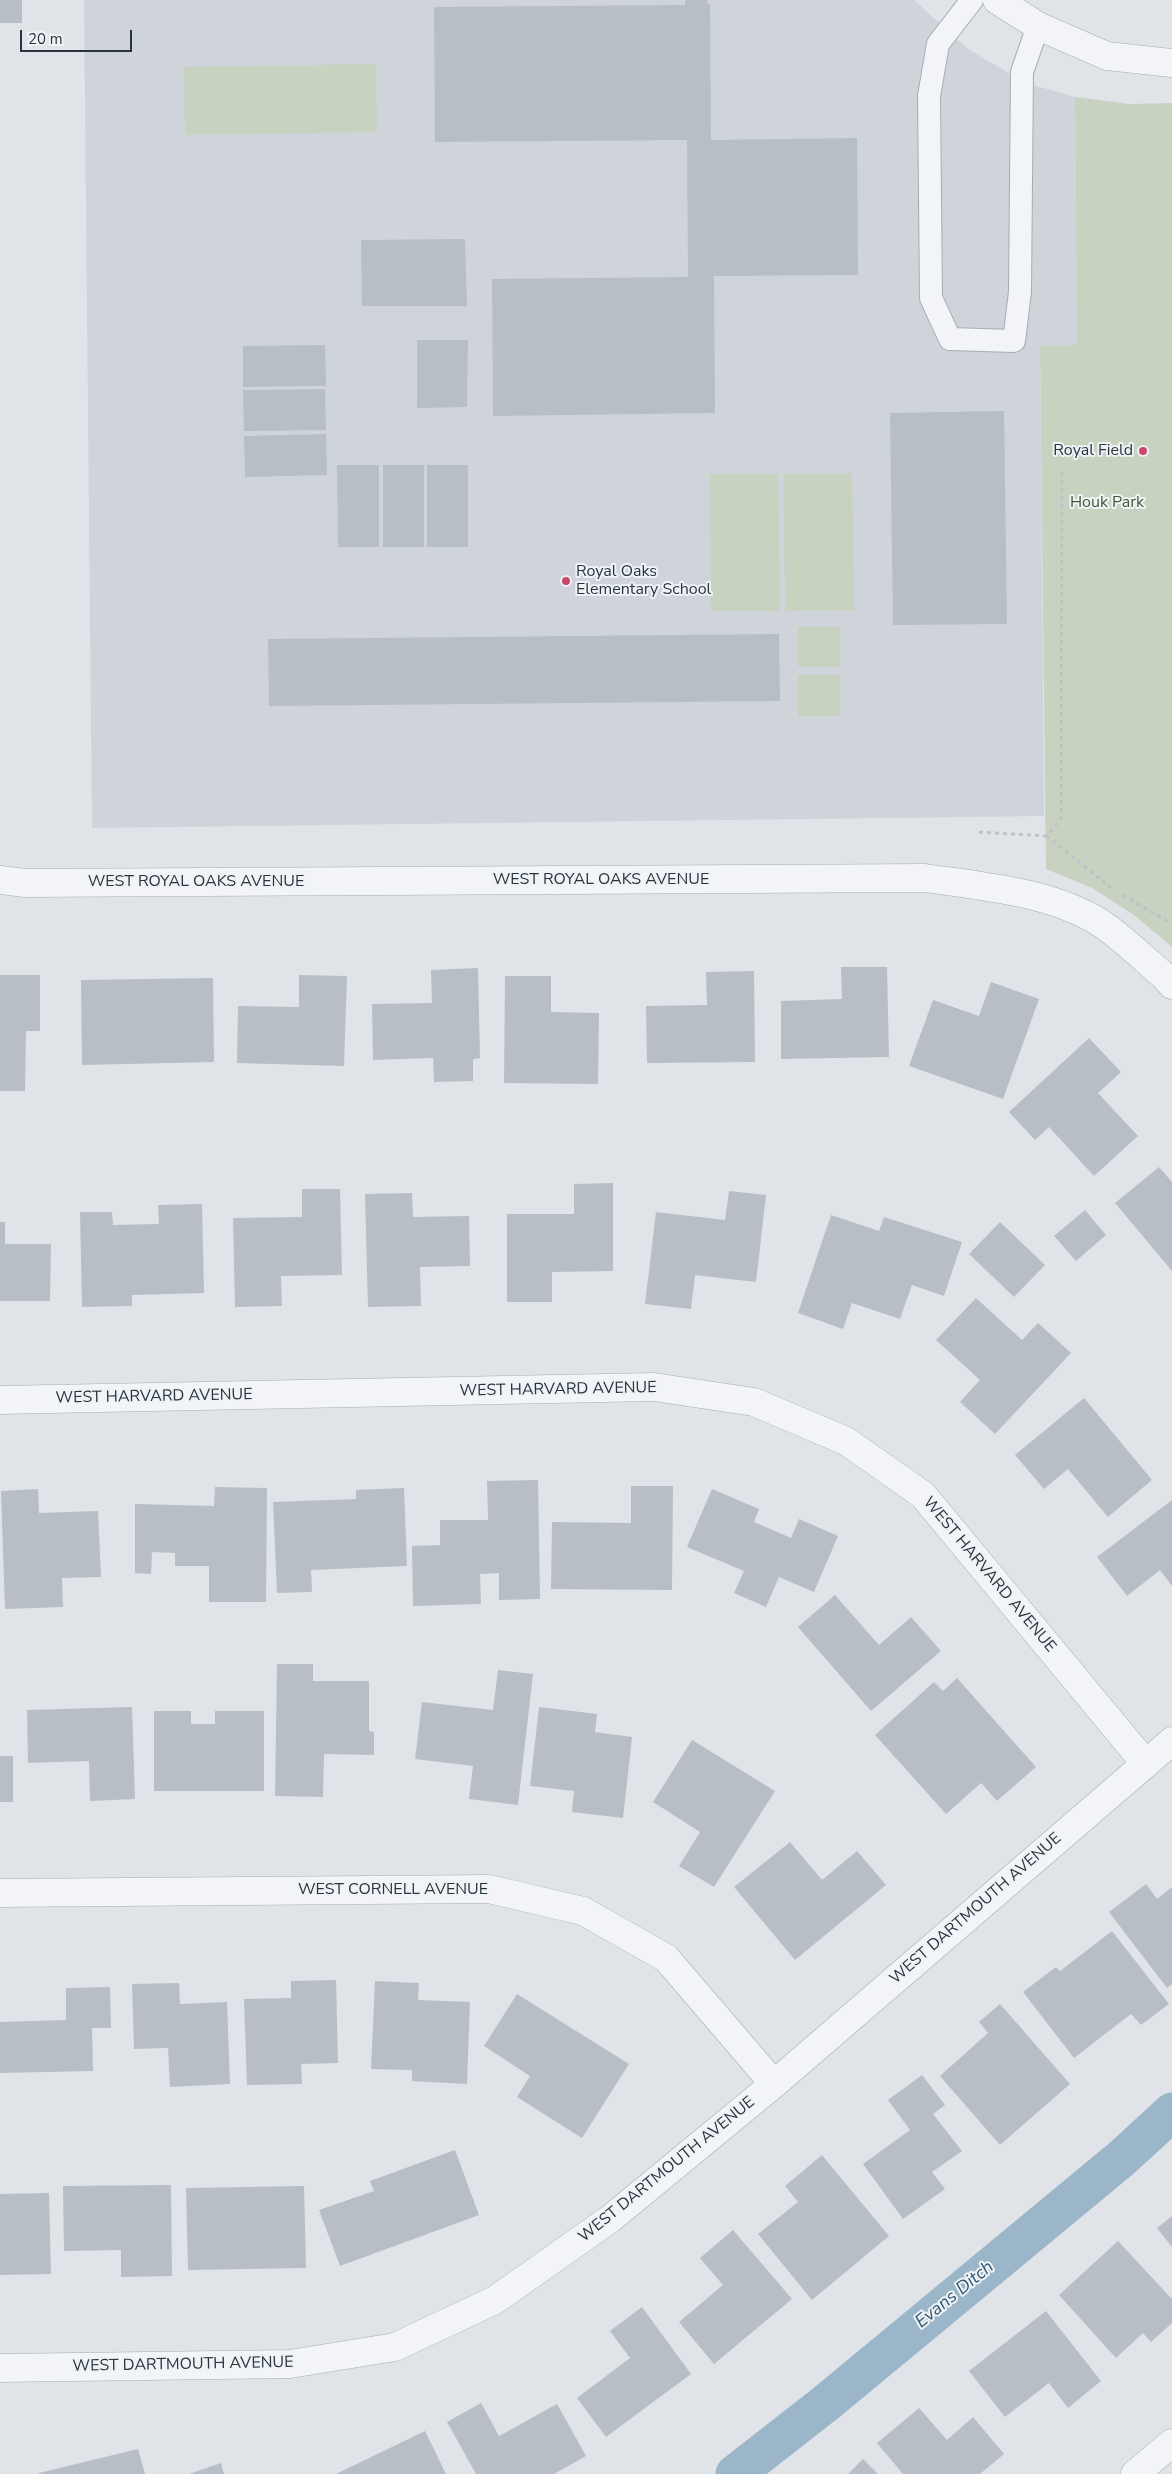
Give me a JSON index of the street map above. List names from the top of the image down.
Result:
{
  "streets": {
    "street": [
      "WEST ROYAL OAKS AVENUE",
      "WEST HARVARD AVENUE",
      "WEST CORNELL AVENUE",
      "WEST DARTMOUTH AVENUE"
    ]
  },
  "crossings": [
    ["WEST HARVARD AVENUE", "WEST DARTMOUTH AVENUE"],
    ["WEST CORNELL AVENUE", "WEST DARTMOUTH AVENUE"]
  ],
  "water": ["Evans Ditch"],
  "parks": ["Houk Park"],
  "places": ["Royal Field", "Royal Oaks Elementary School"],
  "scale_bar": "20 m"
}
